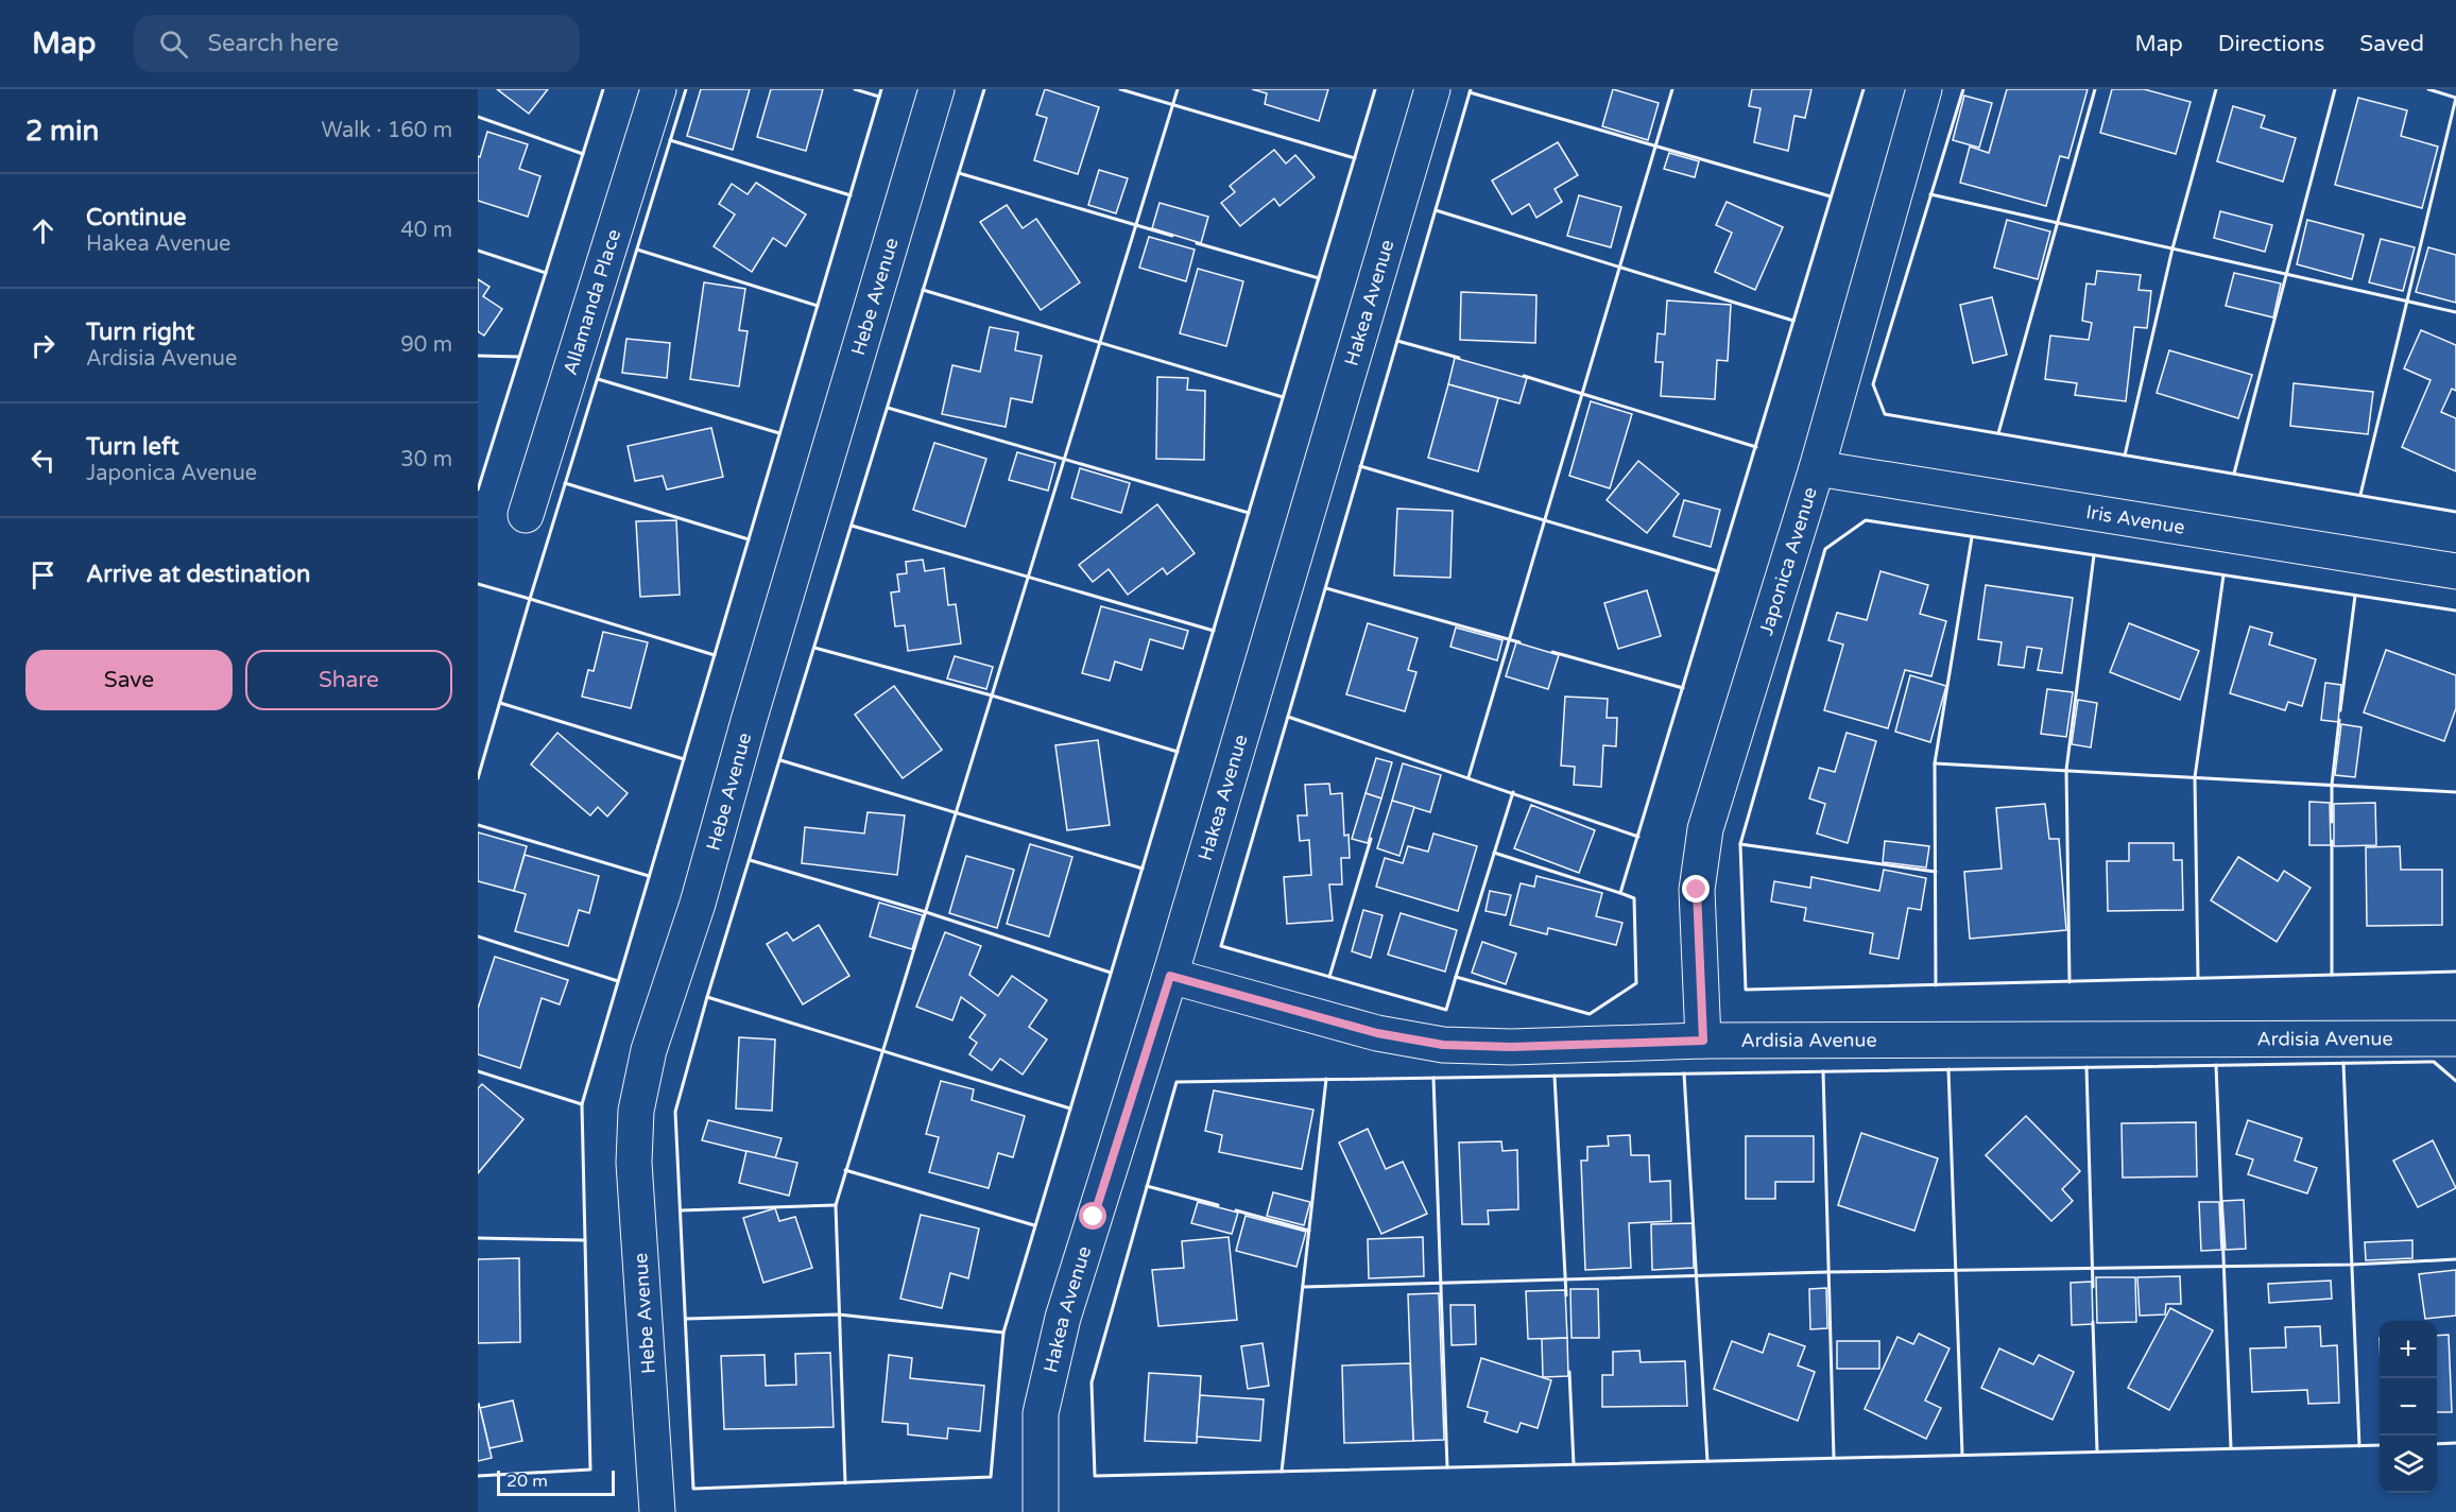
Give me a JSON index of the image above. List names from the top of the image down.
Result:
{
  "streets": {
    "street": [
      "Hebe Avenue",
      "Allamanda Place",
      "Hakea Avenue",
      "Iris Avenue",
      "Japonica Avenue",
      "Ardisia Avenue"
    ]
  },
  "crossings": [
    ["Hakea Avenue", "Ardisia Avenue"],
    ["Iris Avenue", "Japonica Avenue"],
    ["Japonica Avenue", "Ardisia Avenue"]
  ],
  "scale_bar": "20 m",
  "page": {
    "header": "Map",
    "search": "Search here",
    "nav": ["Map", "Directions", "Saved"],
    "heading": ["2 min", "Walk · 160 m"],
    "list": [
      ["Continue", "Hakea Avenue", "40 m"],
      ["Turn right", "Ardisia Avenue", "90 m"],
      ["Turn left", "Japonica Avenue", "30 m"],
      "Arrive at destination"
    ],
    "buttons": ["Save", "Share"],
    "map_buttons": ["+", "−"],
    "scale": "20 m"
  }
}
